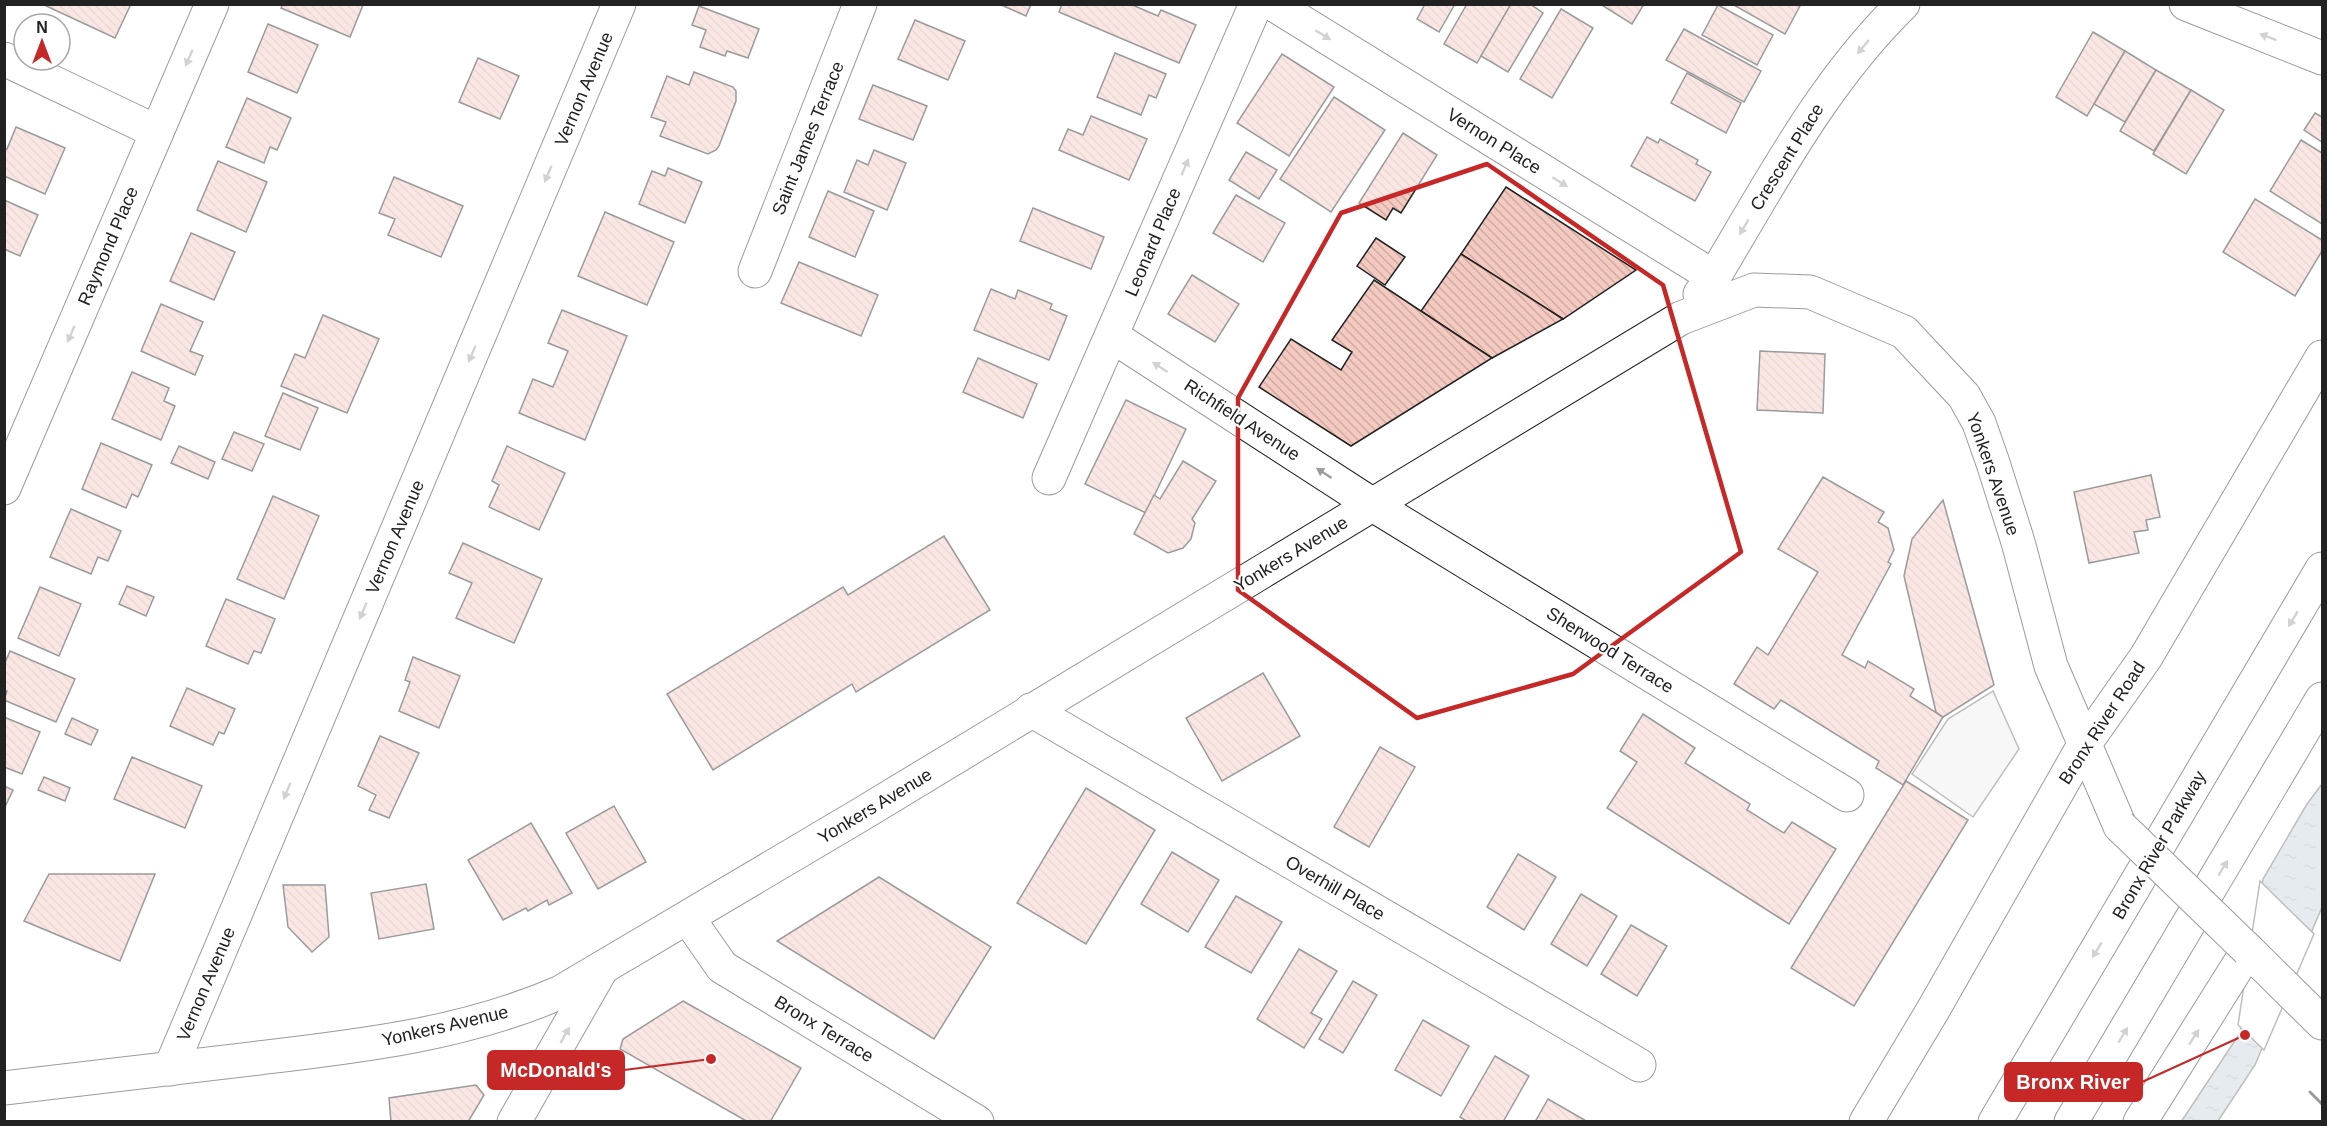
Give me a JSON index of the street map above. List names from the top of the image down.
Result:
{
  "streets": {
    "main road": [
      "Vernon Avenue",
      "Saint James Terrace",
      "Vernon Place",
      "Crescent Place",
      "Leonard Place",
      "Raymond Place",
      "Richfield Avenue",
      "Yonkers Avenue",
      "Sherwood Terrace",
      "Bronx River Road",
      "Bronx River Parkway",
      "Overhill Place",
      "Bronx Terrace"
    ]
  },
  "crossings": [
    ["Vernon Avenue", "Yonkers Avenue"],
    ["Vernon Place", "Crescent Place"],
    ["Crescent Place", "Yonkers Avenue"],
    ["Leonard Place", "Richfield Avenue"],
    ["Richfield Avenue", "Yonkers Avenue"],
    ["Richfield Avenue", "Sherwood Terrace"],
    ["Yonkers Avenue", "Sherwood Terrace"],
    ["Yonkers Avenue", "Bronx River Road"],
    ["Yonkers Avenue", "Overhill Place"],
    ["Yonkers Avenue", "Bronx Terrace"]
  ],
  "one_way": [
    "Vernon Avenue",
    "Vernon Place",
    "Crescent Place",
    "Leonard Place",
    "Raymond Place",
    "Richfield Avenue"
  ],
  "places": ["Bronx River", "McDonald's"],
  "north": "top"
}
